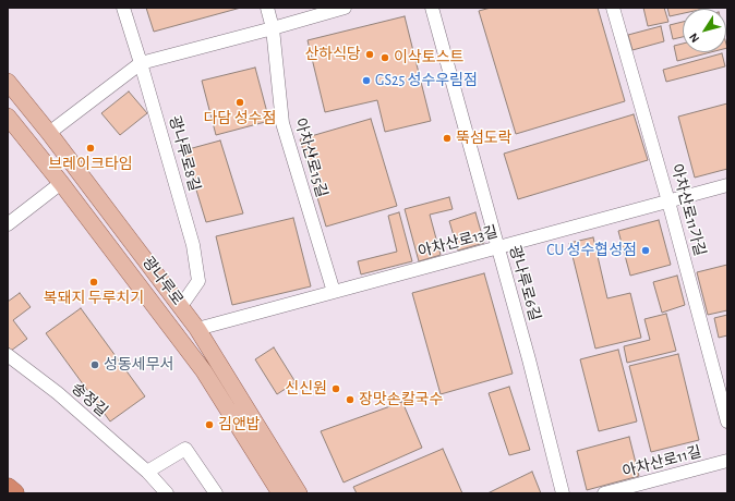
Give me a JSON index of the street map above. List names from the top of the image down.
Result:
{
  "streets": {
    "main road": ["광나루로"],
    "street": [
      "광나루로8길",
      "아차산로15길",
      "아차산로11가길",
      "아차산로13길",
      "광나루로6길",
      "송정길",
      "아차산로11길"
    ]
  },
  "crossings": [
    ["광나루로8길", "광나루로"],
    ["아차산로15길", "아차산로13길"],
    ["아차산로11가길", "아차산로13길"],
    ["아차산로13길", "광나루로"],
    ["아차산로13길", "광나루로6길"]
  ],
  "places": [
    "산하식당",
    "이삭토스트",
    "GS25 성수우림점",
    "다담 성수점",
    "뚝섬도락",
    "브레이크타임",
    "CU 성수협성점",
    "복돼지 두루치기",
    "성동세무서",
    "신신원",
    "장맛손칼국수",
    "김앤밥"
  ],
  "north": "bottom left"
}
